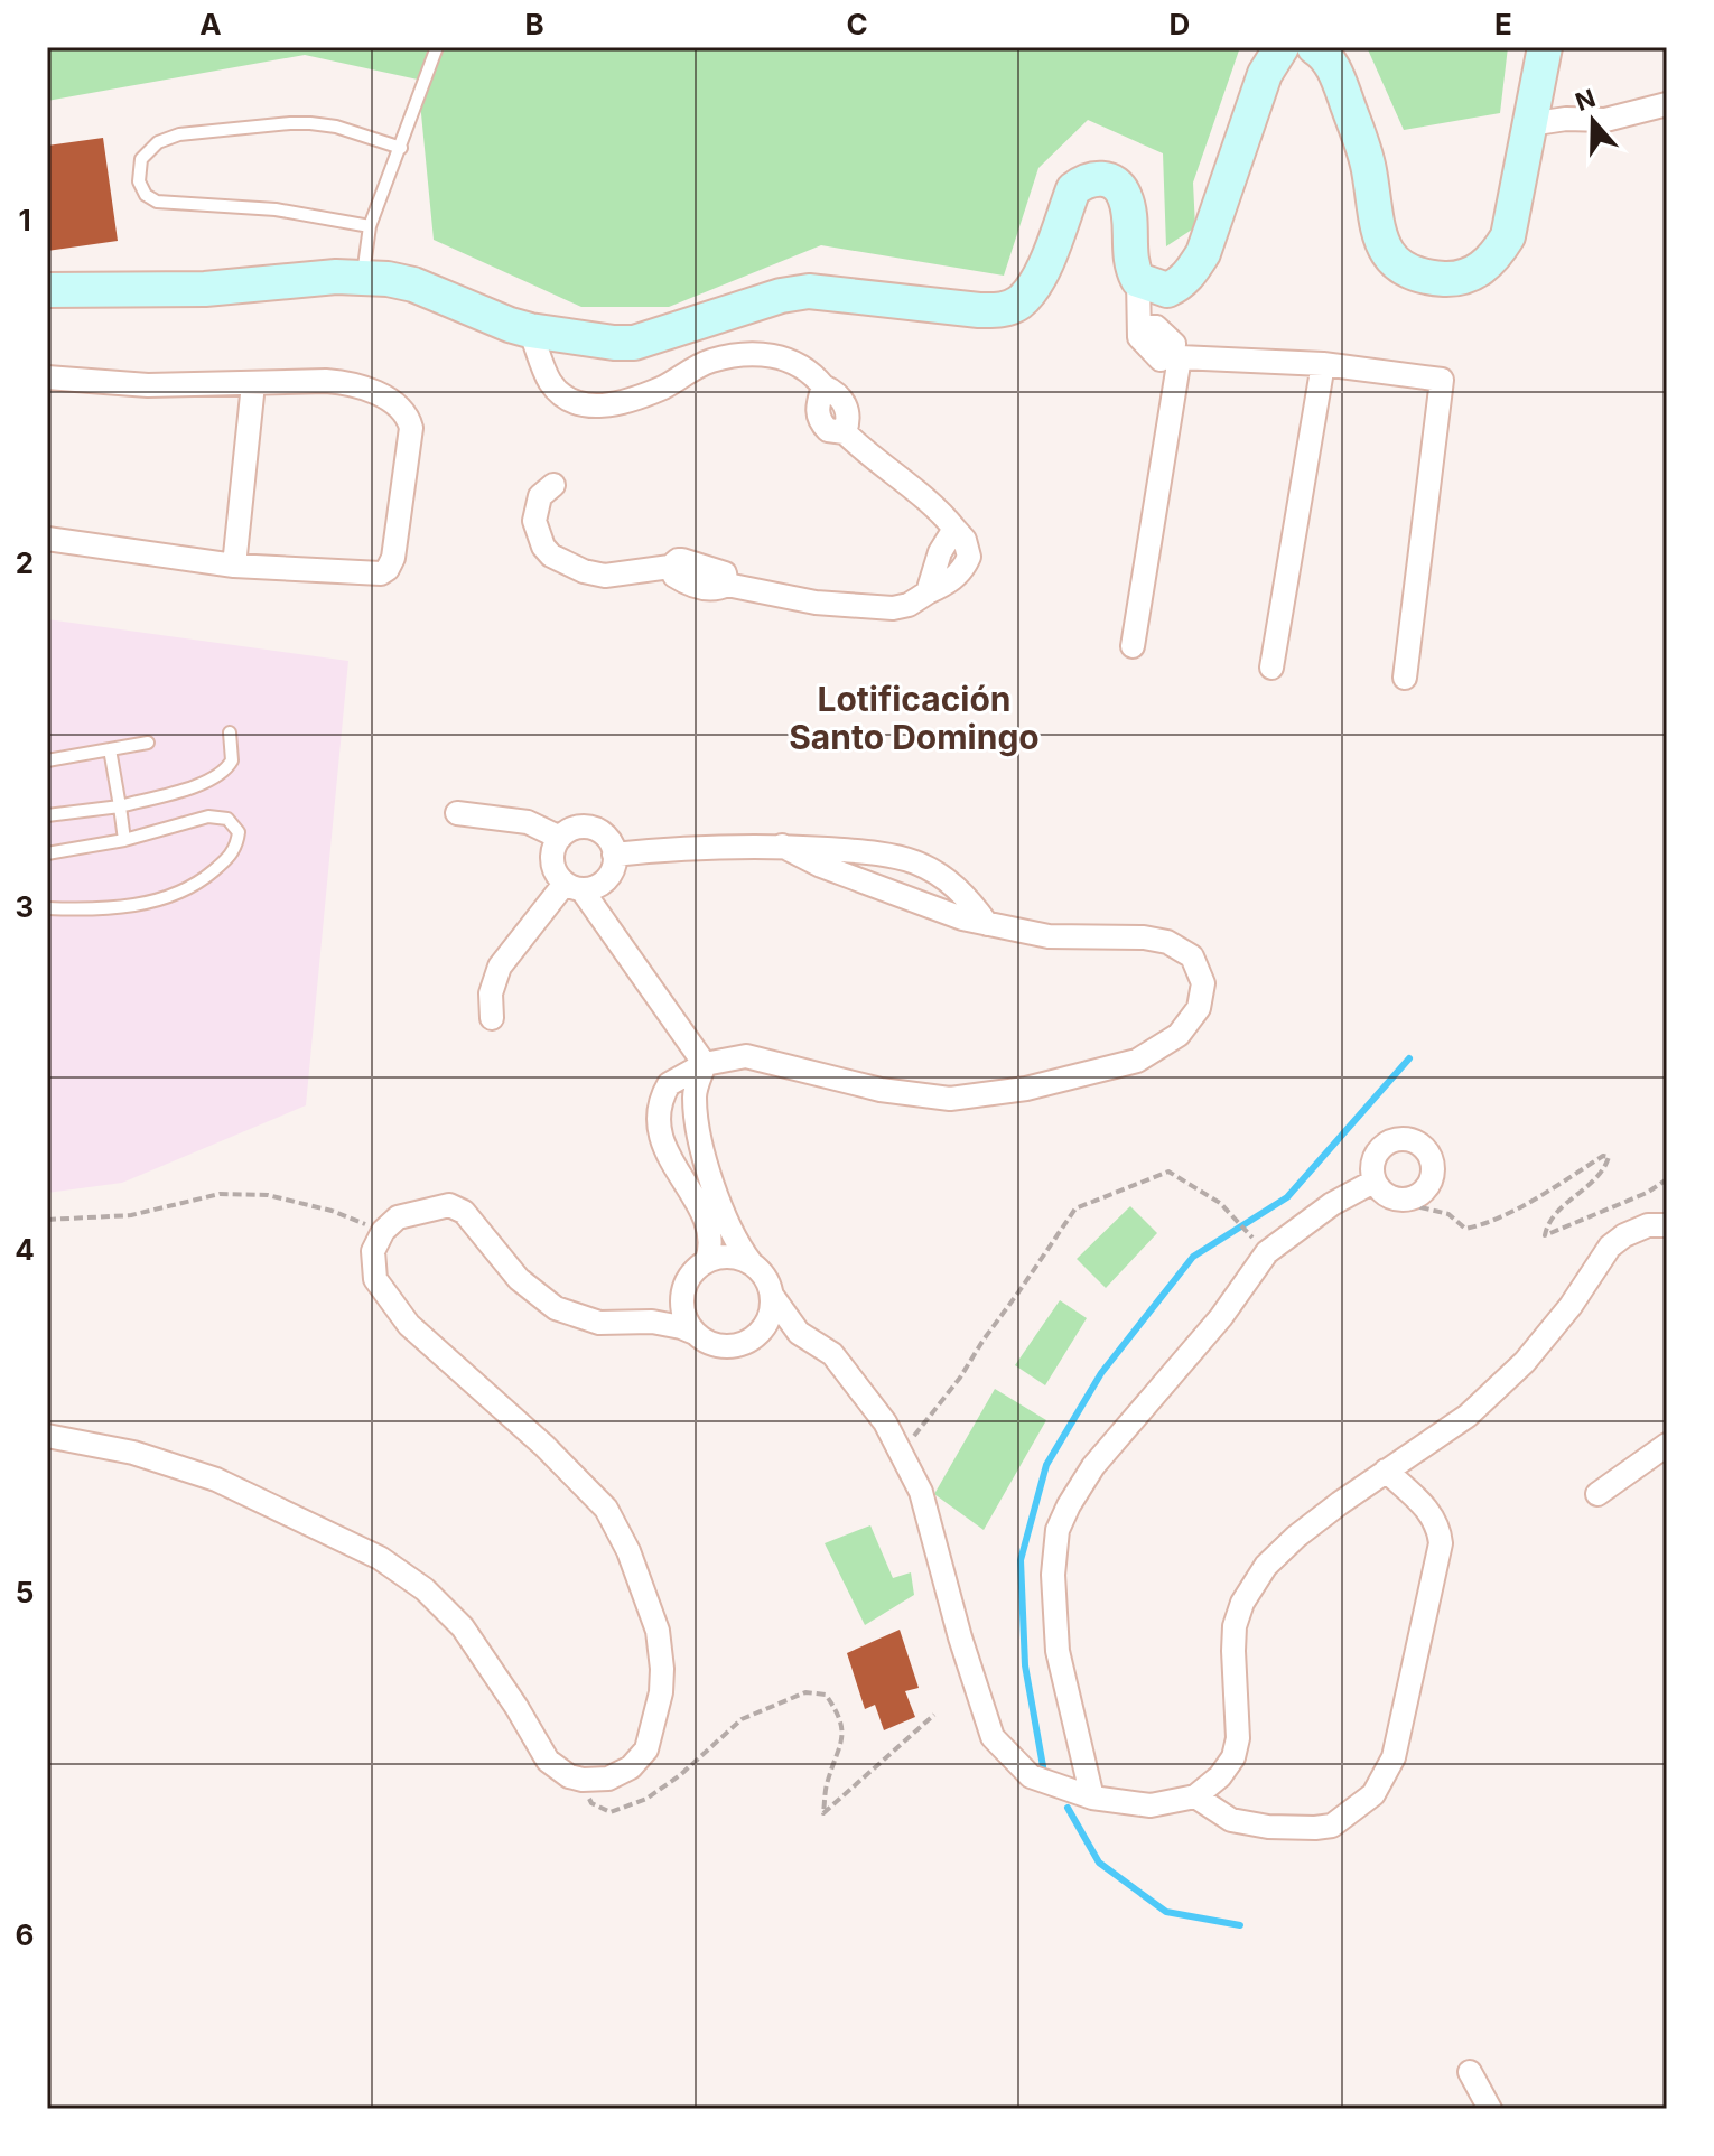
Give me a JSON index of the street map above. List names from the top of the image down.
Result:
{
  "districts": ["Lotificación Santo Domingo"],
  "north": "top",
  "grid": {
    "columns": [
      "A",
      "B",
      "C",
      "D",
      "E"
    ],
    "rows": [
      "1",
      "2",
      "3",
      "4",
      "5",
      "6"
    ]
  }
}
